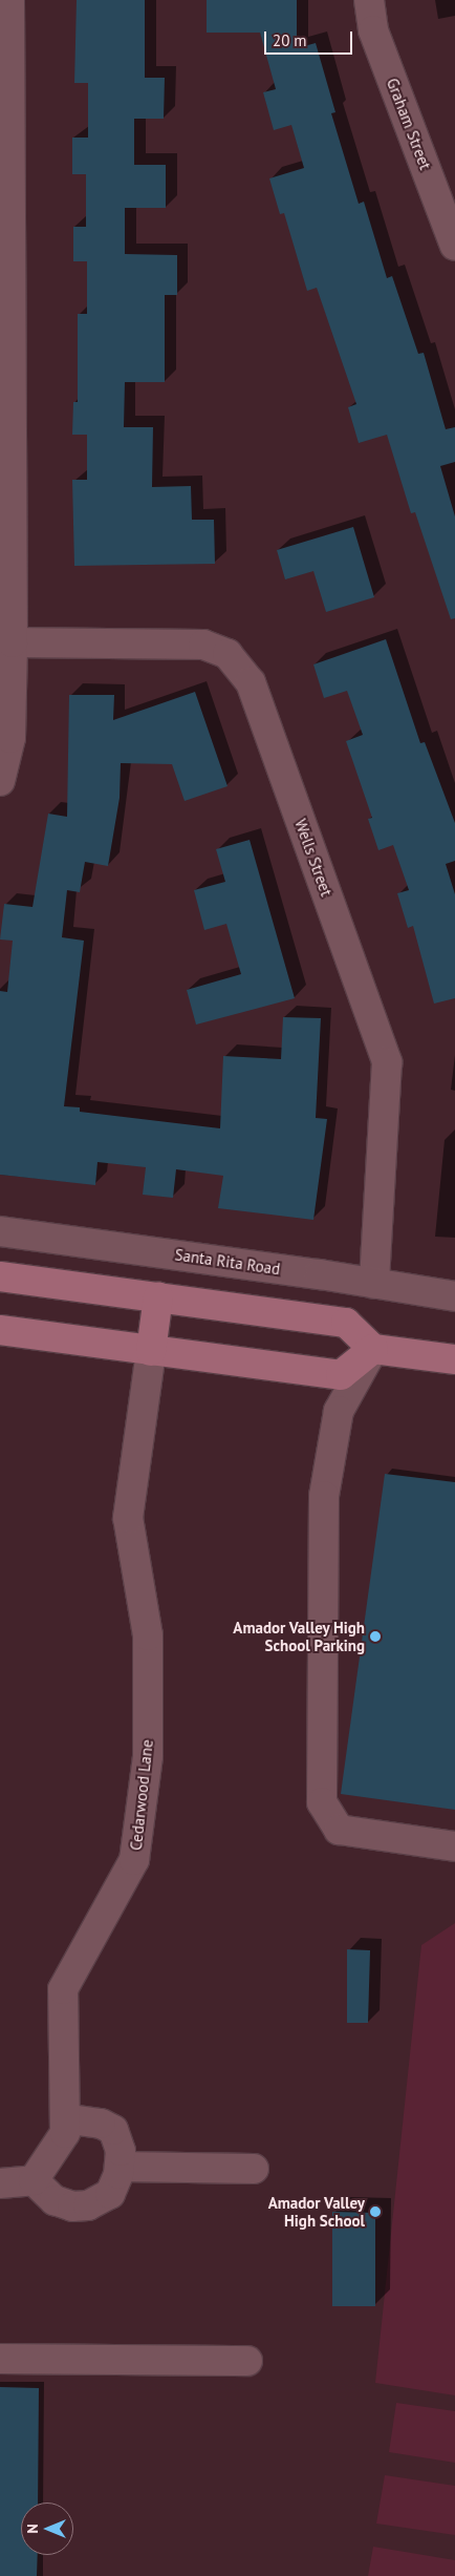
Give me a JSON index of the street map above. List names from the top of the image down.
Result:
{
  "streets": {
    "street": [
      "Graham Street",
      "Wells Street",
      "Santa Rita Road",
      "Cedarwood Lane"
    ]
  },
  "crossings": [
    ["Wells Street", "Santa Rita Road"]
  ],
  "places": ["Amador Valley High School Parking", "Amador Valley High School"],
  "scale_bar": "20 m",
  "north": "left"
}
